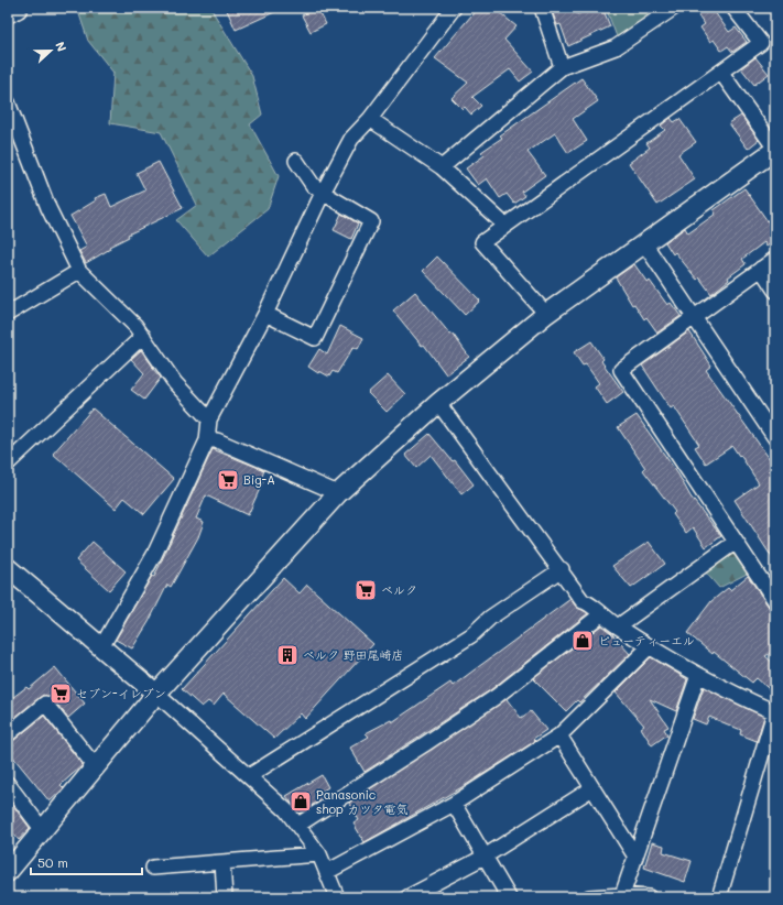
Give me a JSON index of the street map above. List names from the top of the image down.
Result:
{
  "places": {
    "supermarket": ["Big-A", "ベルク", "セブン-イレブン"],
    "shop": ["ビューティーエル", "Panasonic shop カツタ電気"],
    "building": ["ベルク 野田尾崎店"]
  },
  "scale_bar": "50 m",
  "north": "right"
}
